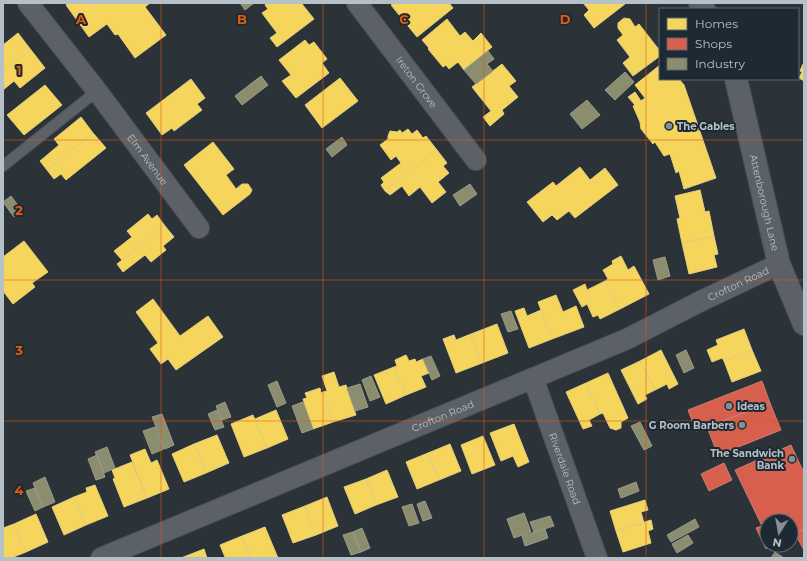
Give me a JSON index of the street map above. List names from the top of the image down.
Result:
{
  "streets": {
    "street": [
      "Ireton Grove",
      "Elm Avenue",
      "Attenborough Lane",
      "Crofton Road",
      "Riverdale Road"
    ]
  },
  "crossings": [
    ["Attenborough Lane", "Crofton Road"],
    ["Crofton Road", "Riverdale Road"]
  ],
  "places": [
    "The Gables",
    "Ideas",
    "G Room Barbers",
    "The Sandwich Bank"
  ],
  "legend": ["Homes", "Shops", "Industry"],
  "north": "bottom",
  "grid": {
    "columns": [
      "A",
      "B",
      "C",
      "D"
    ],
    "rows": [
      "1",
      "2",
      "3",
      "4"
    ]
  }
}
